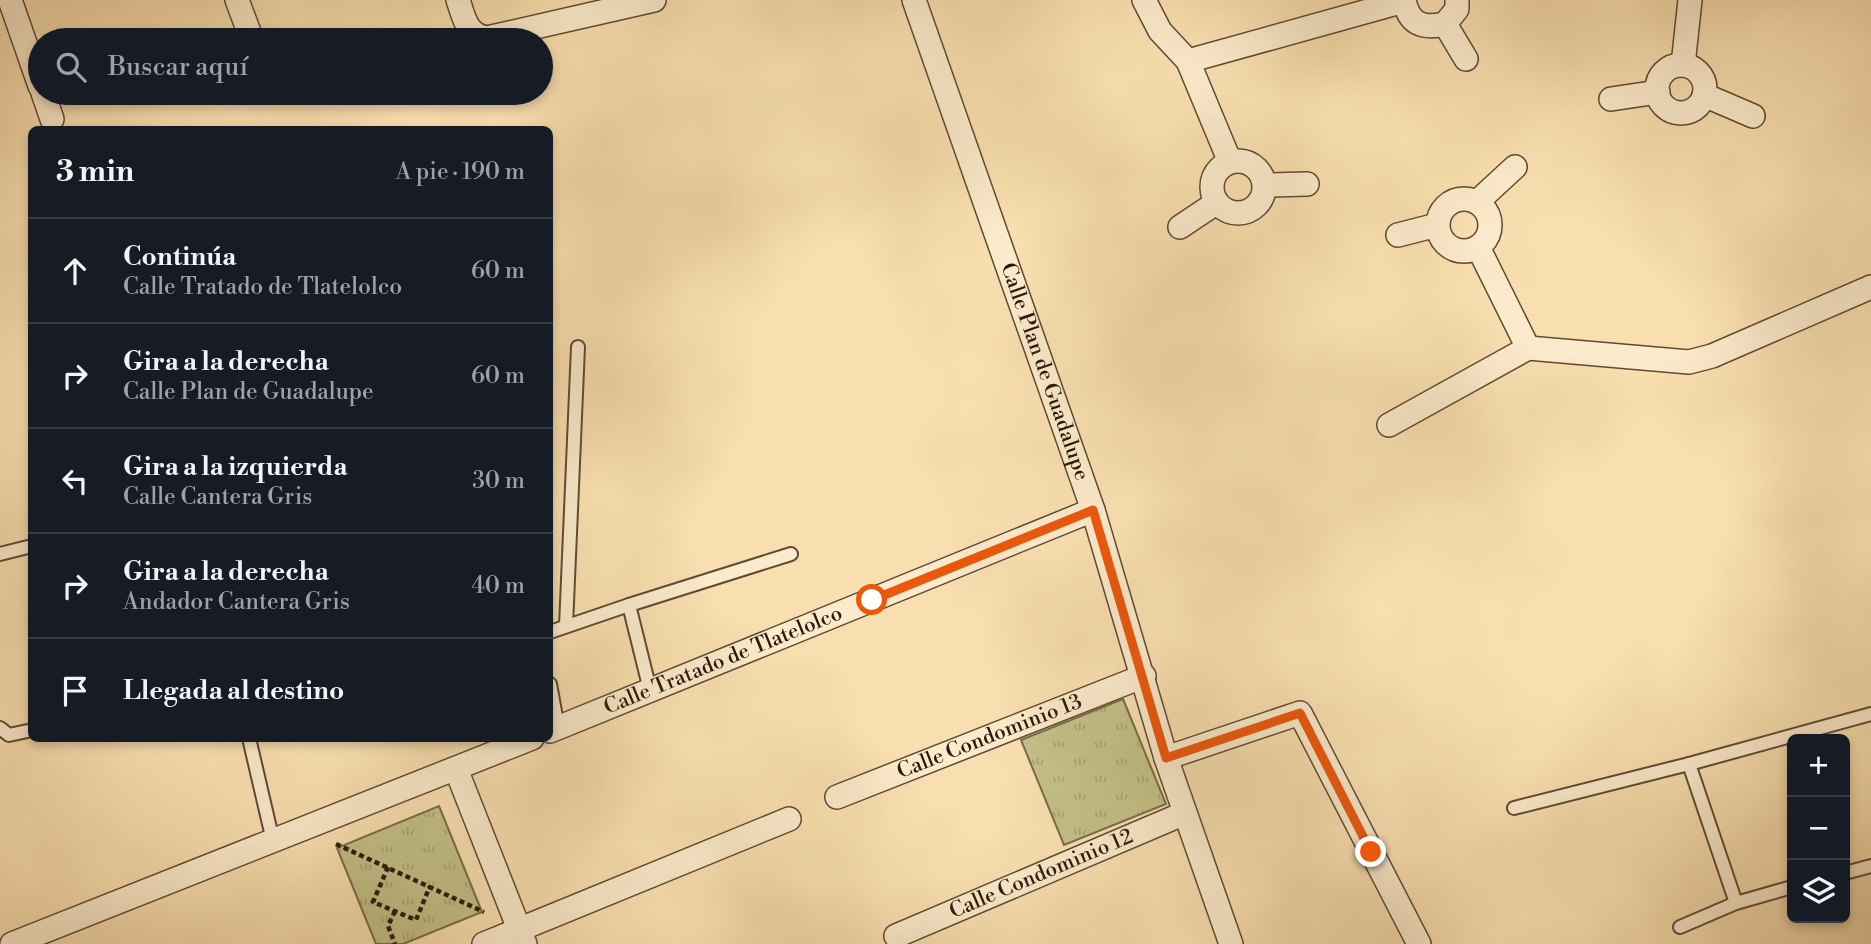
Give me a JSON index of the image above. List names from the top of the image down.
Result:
{
  "streets": {
    "street": [
      "Calle Plan de Guadalupe",
      "Calle Tratado de Tlatelolco",
      "Calle Condominio 13",
      "Calle Condominio 12"
    ]
  },
  "crossings": [
    ["Calle Plan de Guadalupe", "Calle Tratado de Tlatelolco"],
    ["Calle Plan de Guadalupe", "Calle Condominio 13"],
    ["Calle Plan de Guadalupe", "Calle Condominio 12"]
  ],
  "page": {
    "search": "Buscar aquí",
    "heading": ["3 min", "A pie · 190 m"],
    "list": [
      ["Continúa", "Calle Tratado de Tlatelolco", "60 m"],
      ["Gira a la derecha", "Calle Plan de Guadalupe", "60 m"],
      ["Gira a la izquierda", "Calle Cantera Gris", "30 m"],
      ["Gira a la derecha", "Andador Cantera Gris", "40 m"],
      "Llegada al destino"
    ],
    "map_buttons": ["+", "−"]
  }
}
